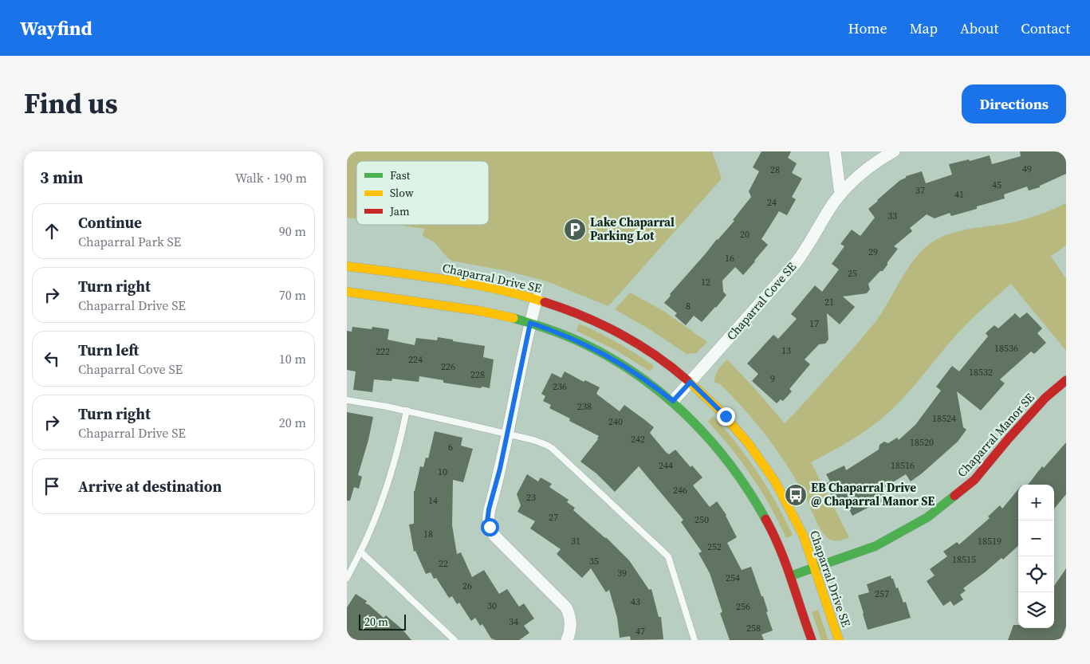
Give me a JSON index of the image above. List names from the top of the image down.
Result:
{
  "streets": {
    "street": ["Chaparral Drive SE", "Chaparral Cove SE", "Chaparral Manor SE"]
  },
  "crossings": [
    ["Chaparral Drive SE", "Chaparral Cove SE"],
    ["Chaparral Drive SE", "Chaparral Manor SE"]
  ],
  "places": {
    "parking": ["Lake Chaparral Parking Lot"],
    "bus stop": ["EB Chaparral Drive @ Chaparral Manor SE"]
  },
  "house_numbers": [
    "49",
    "28",
    "45",
    "37",
    "41",
    "24",
    "33",
    "20",
    "29",
    "16",
    "25",
    "12",
    "21",
    "8",
    "17",
    "18536",
    "13",
    "222",
    "224",
    "226",
    "18532",
    "228",
    "9",
    "236",
    "238",
    "18524",
    "240",
    "242",
    "18520",
    "6",
    "244",
    "18516",
    "10",
    "246",
    "23",
    "14",
    "27",
    "250",
    "18",
    "31",
    "18519",
    "252",
    "18515",
    "35",
    "22",
    "39",
    "254",
    "26",
    "257",
    "43",
    "30",
    "256",
    "34",
    "258",
    "47"
  ],
  "legend": ["Fast", "Slow", "Jam"],
  "scale_bar": "20 m",
  "page": {
    "header": "Wayfind",
    "nav": [
      "Home",
      "Map",
      "About",
      "Contact"
    ],
    "title": "Find us",
    "buttons": "Directions",
    "heading": ["3 min", "Walk · 190 m"],
    "list": [
      ["Continue", "Chaparral Park SE", "90 m"],
      ["Turn right", "Chaparral Drive SE", "70 m"],
      ["Turn left", "Chaparral Cove SE", "10 m"],
      ["Turn right", "Chaparral Drive SE", "20 m"],
      "Arrive at destination"
    ],
    "map_buttons": ["+", "−"],
    "scale": "20 m"
  }
}
